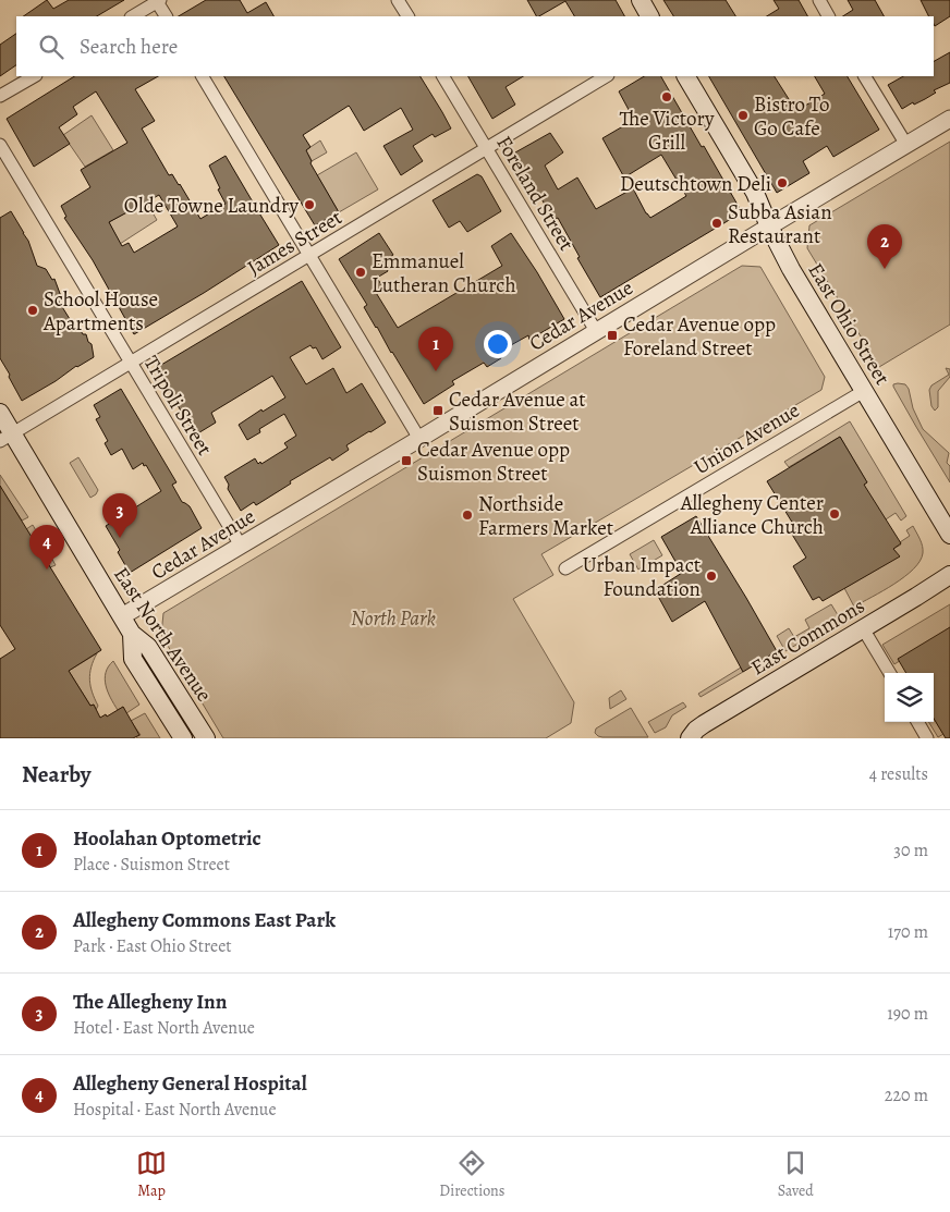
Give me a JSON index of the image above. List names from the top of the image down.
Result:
{
  "streets": {
    "main road": ["East Ohio Street", "East North Avenue", "East Commons"],
    "street": [
      "Foreland Street",
      "James Street",
      "Cedar Avenue",
      "Tripoli Street",
      "Union Avenue"
    ]
  },
  "crossings": [
    ["Foreland Street", "James Street"],
    ["Foreland Street", "Cedar Avenue"],
    ["James Street", "Tripoli Street"],
    ["James Street", "East North Avenue"],
    ["Cedar Avenue", "East Ohio Street"],
    ["Cedar Avenue", "Tripoli Street"],
    ["Cedar Avenue", "East North Avenue"],
    ["East Ohio Street", "Union Avenue"]
  ],
  "parks": ["North Park"],
  "places": {
    "other": [
      "The Victory Grill",
      "Bistro To Go Cafe",
      "Deutschtown Deli",
      "Olde Towne Laundry",
      "Subba Asian Restaurant",
      "Emmanuel Lutheran Church",
      "School House Apartments",
      "Allegheny Center Alliance Church",
      "Northside Farmers Market",
      "Urban Impact Foundation"
    ],
    "transit": ["Cedar Avenue opp Foreland Street", "Cedar Avenue at Suismon Street", "Cedar Avenue opp Suismon Street"]
  },
  "page": {
    "search": "Search here",
    "pins": [
      "2",
      "1",
      "3",
      "4"
    ],
    "heading": ["Nearby", "4 results"],
    "list": [
      {
        "mark": "1",
        "name": "Hoolahan Optometric",
        "note": "Place · Suismon Street",
        "value": "30 m"
      },
      {
        "mark": "2",
        "name": "Allegheny Commons East Park",
        "note": "Park · East Ohio Street",
        "value": "170 m"
      },
      {
        "mark": "3",
        "name": "The Allegheny Inn",
        "note": "Hotel · East North Avenue",
        "value": "190 m"
      },
      {
        "mark": "4",
        "name": "Allegheny General Hospital",
        "note": "Hospital · East North Avenue",
        "value": "220 m"
      }
    ],
    "nav": ["Map", "Directions", "Saved"]
  }
}
